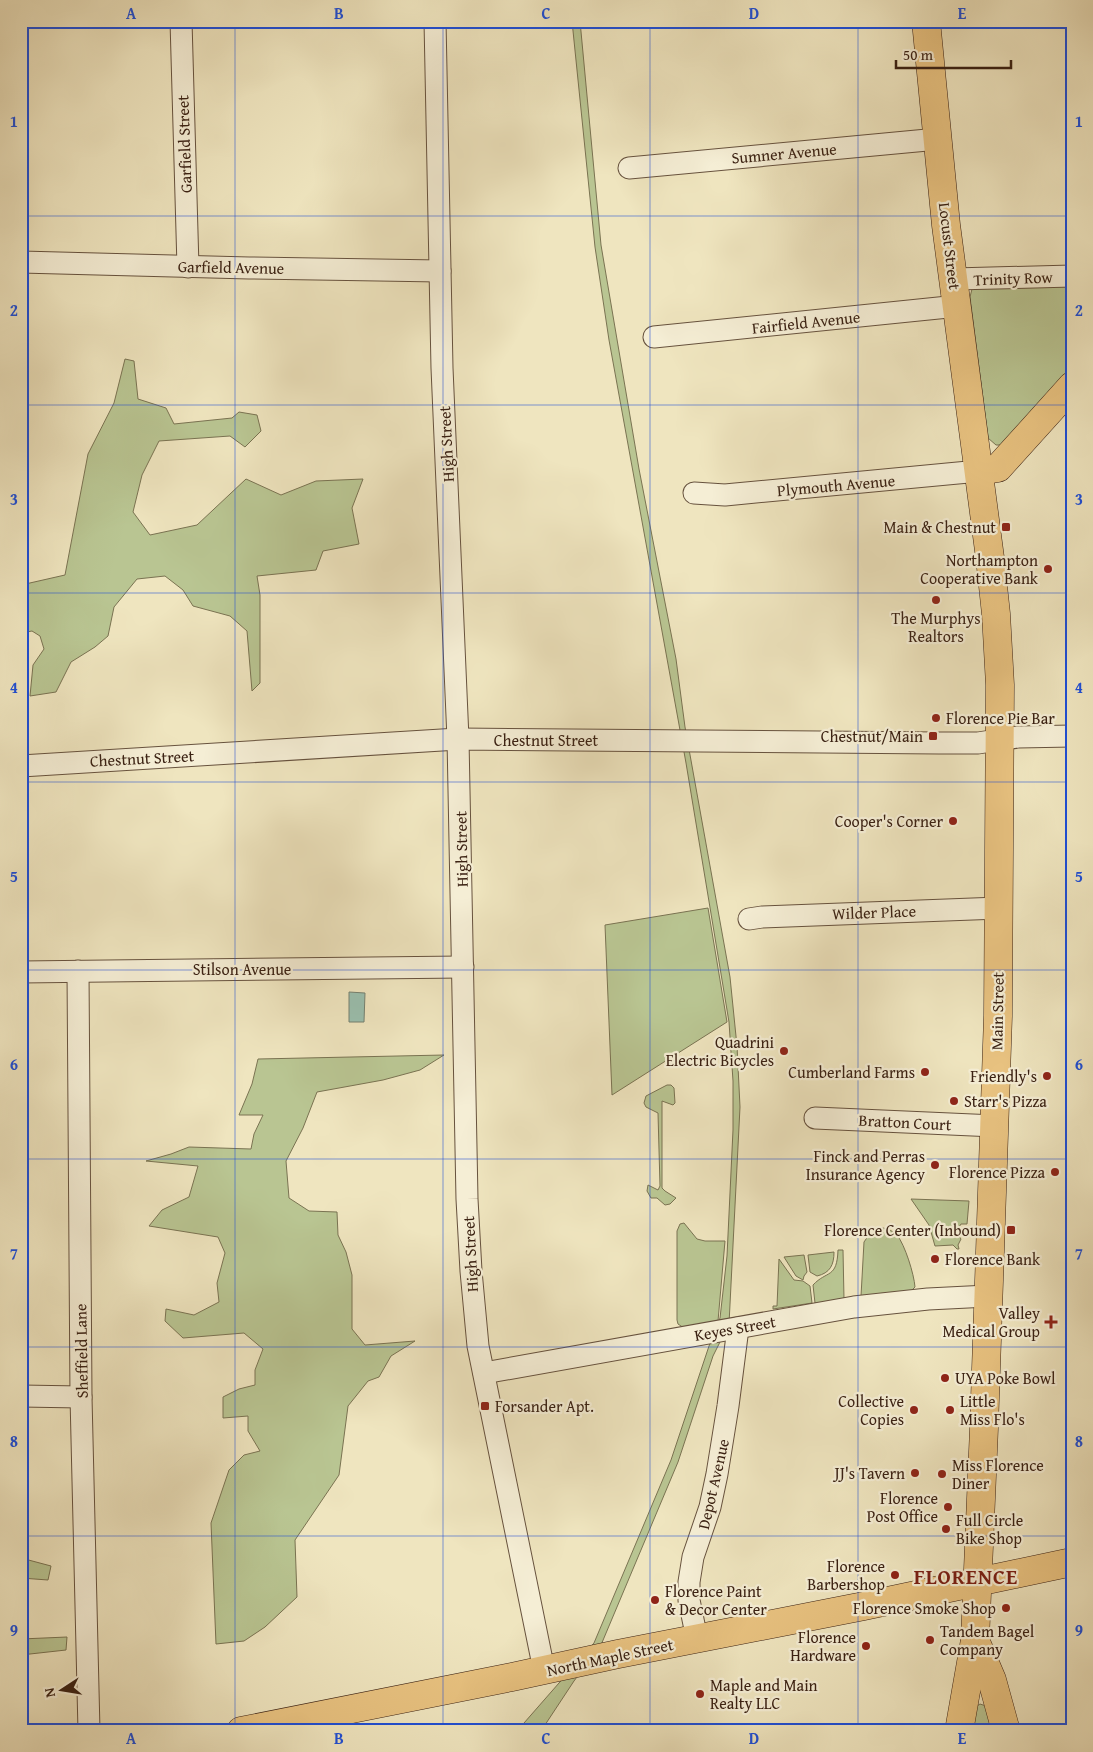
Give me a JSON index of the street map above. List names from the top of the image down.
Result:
{
  "streets": {
    "main road": ["Locust Street", "Main Street", "North Maple Street"],
    "street": [
      "Garfield Street",
      "Sumner Avenue",
      "Garfield Avenue",
      "Trinity Row",
      "Fairfield Avenue",
      "High Street",
      "Plymouth Avenue",
      "Chestnut Street",
      "Wilder Place",
      "Stilson Avenue",
      "Bratton Court",
      "Keyes Street",
      "Sheffield Lane",
      "Depot Avenue"
    ]
  },
  "crossings": [
    ["Garfield Street", "Garfield Avenue"],
    ["Sumner Avenue", "Locust Street"],
    ["Locust Street", "Trinity Row"],
    ["Locust Street", "Fairfield Avenue"],
    ["Locust Street", "Plymouth Avenue"],
    ["Locust Street", "Main Street"],
    ["Garfield Avenue", "High Street"],
    ["High Street", "Chestnut Street"],
    ["High Street", "Stilson Avenue"],
    ["High Street", "Keyes Street"],
    ["High Street", "North Maple Street"],
    ["Plymouth Avenue", "Main Street"],
    ["Chestnut Street", "Main Street"],
    ["Wilder Place", "Main Street"],
    ["Stilson Avenue", "Sheffield Lane"],
    ["Main Street", "Bratton Court"],
    ["Main Street", "Keyes Street"],
    ["Main Street", "North Maple Street"],
    ["Keyes Street", "Depot Avenue"],
    ["Depot Avenue", "North Maple Street"]
  ],
  "districts": ["FLORENCE"],
  "places": {
    "transit": [
      "Main & Chestnut",
      "Chestnut/Main",
      "Florence Center (Inbound)",
      "Forsander Apt."
    ],
    "other": [
      "Northampton Cooperative Bank",
      "The Murphys Realtors",
      "Florence Pie Bar",
      "Cooper's Corner",
      "Quadrini Electric Bicycles",
      "Cumberland Farms",
      "Friendly's",
      "Starr's Pizza",
      "Finck and Perras Insurance Agency",
      "Florence Pizza",
      "Florence Bank",
      "UYA Poke Bowl",
      "Collective Copies",
      "Little Miss Flo's",
      "JJ's Tavern",
      "Miss Florence Diner",
      "Florence Post Office",
      "Full Circle Bike Shop",
      "Florence Barbershop",
      "Florence Paint & Decor Center",
      "Florence Smoke Shop",
      "Tandem Bagel Company",
      "Florence Hardware",
      "Maple and Main Realty LLC"
    ],
    "health": ["Valley Medical Group"]
  },
  "scale_bar": "50 m",
  "north": "left",
  "grid": {
    "columns": [
      "A",
      "B",
      "C",
      "D",
      "E"
    ],
    "rows": [
      "1",
      "2",
      "3",
      "4",
      "5",
      "6",
      "7",
      "8",
      "9"
    ]
  }
}
